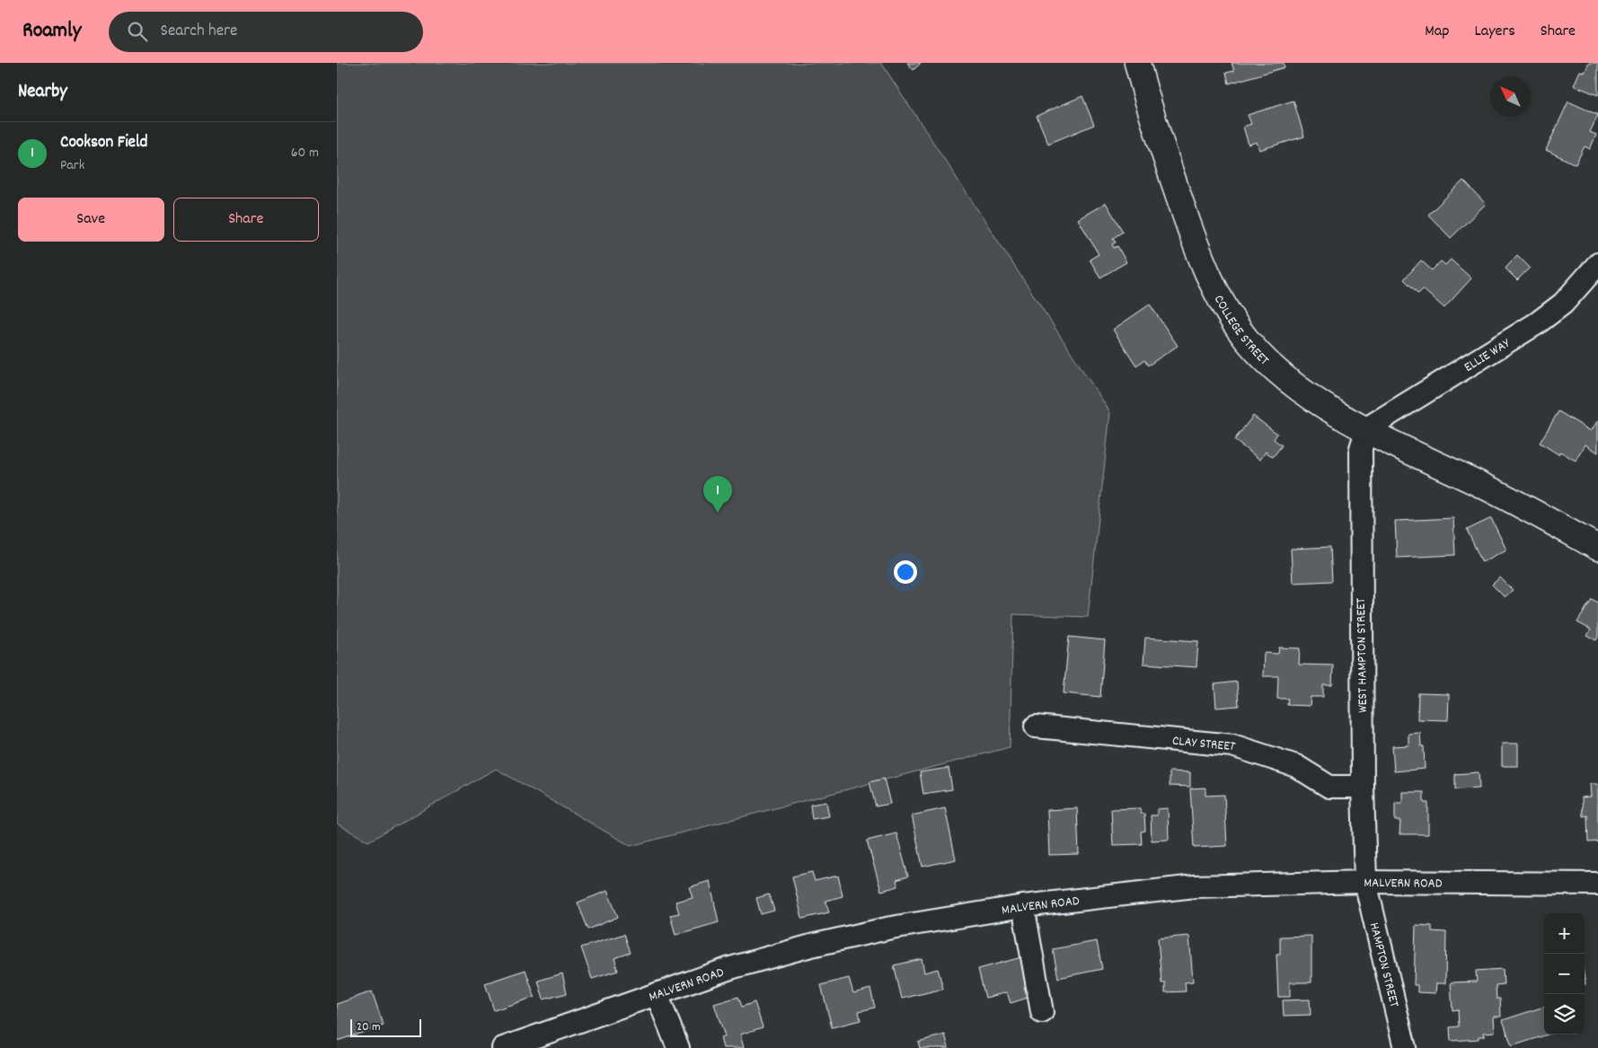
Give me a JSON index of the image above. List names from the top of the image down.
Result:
{
  "streets": {
    "street": [
      "COLLEGE STREET",
      "ELLIE WAY",
      "WEST HAMPTON STREET",
      "CLAY STREET",
      "MALVERN ROAD",
      "HAMPTON STREET"
    ]
  },
  "crossings": [
    ["COLLEGE STREET", "ELLIE WAY"],
    ["COLLEGE STREET", "WEST HAMPTON STREET"],
    ["ELLIE WAY", "WEST HAMPTON STREET"],
    ["WEST HAMPTON STREET", "CLAY STREET"],
    ["WEST HAMPTON STREET", "MALVERN ROAD"],
    ["WEST HAMPTON STREET", "HAMPTON STREET"],
    ["MALVERN ROAD", "HAMPTON STREET"]
  ],
  "scale_bar": "20 m",
  "north": "top left",
  "page": {
    "header": "Roamly",
    "search": "Search here",
    "nav": ["Map", "Layers", "Share"],
    "heading": "Nearby",
    "list": [
      {
        "mark": "1",
        "name": "Cookson Field",
        "note": "Park",
        "value": "60 m"
      }
    ],
    "buttons": ["Save", "Share"],
    "pins": "1",
    "map_buttons": ["+", "−"],
    "scale": "20 m"
  }
}
